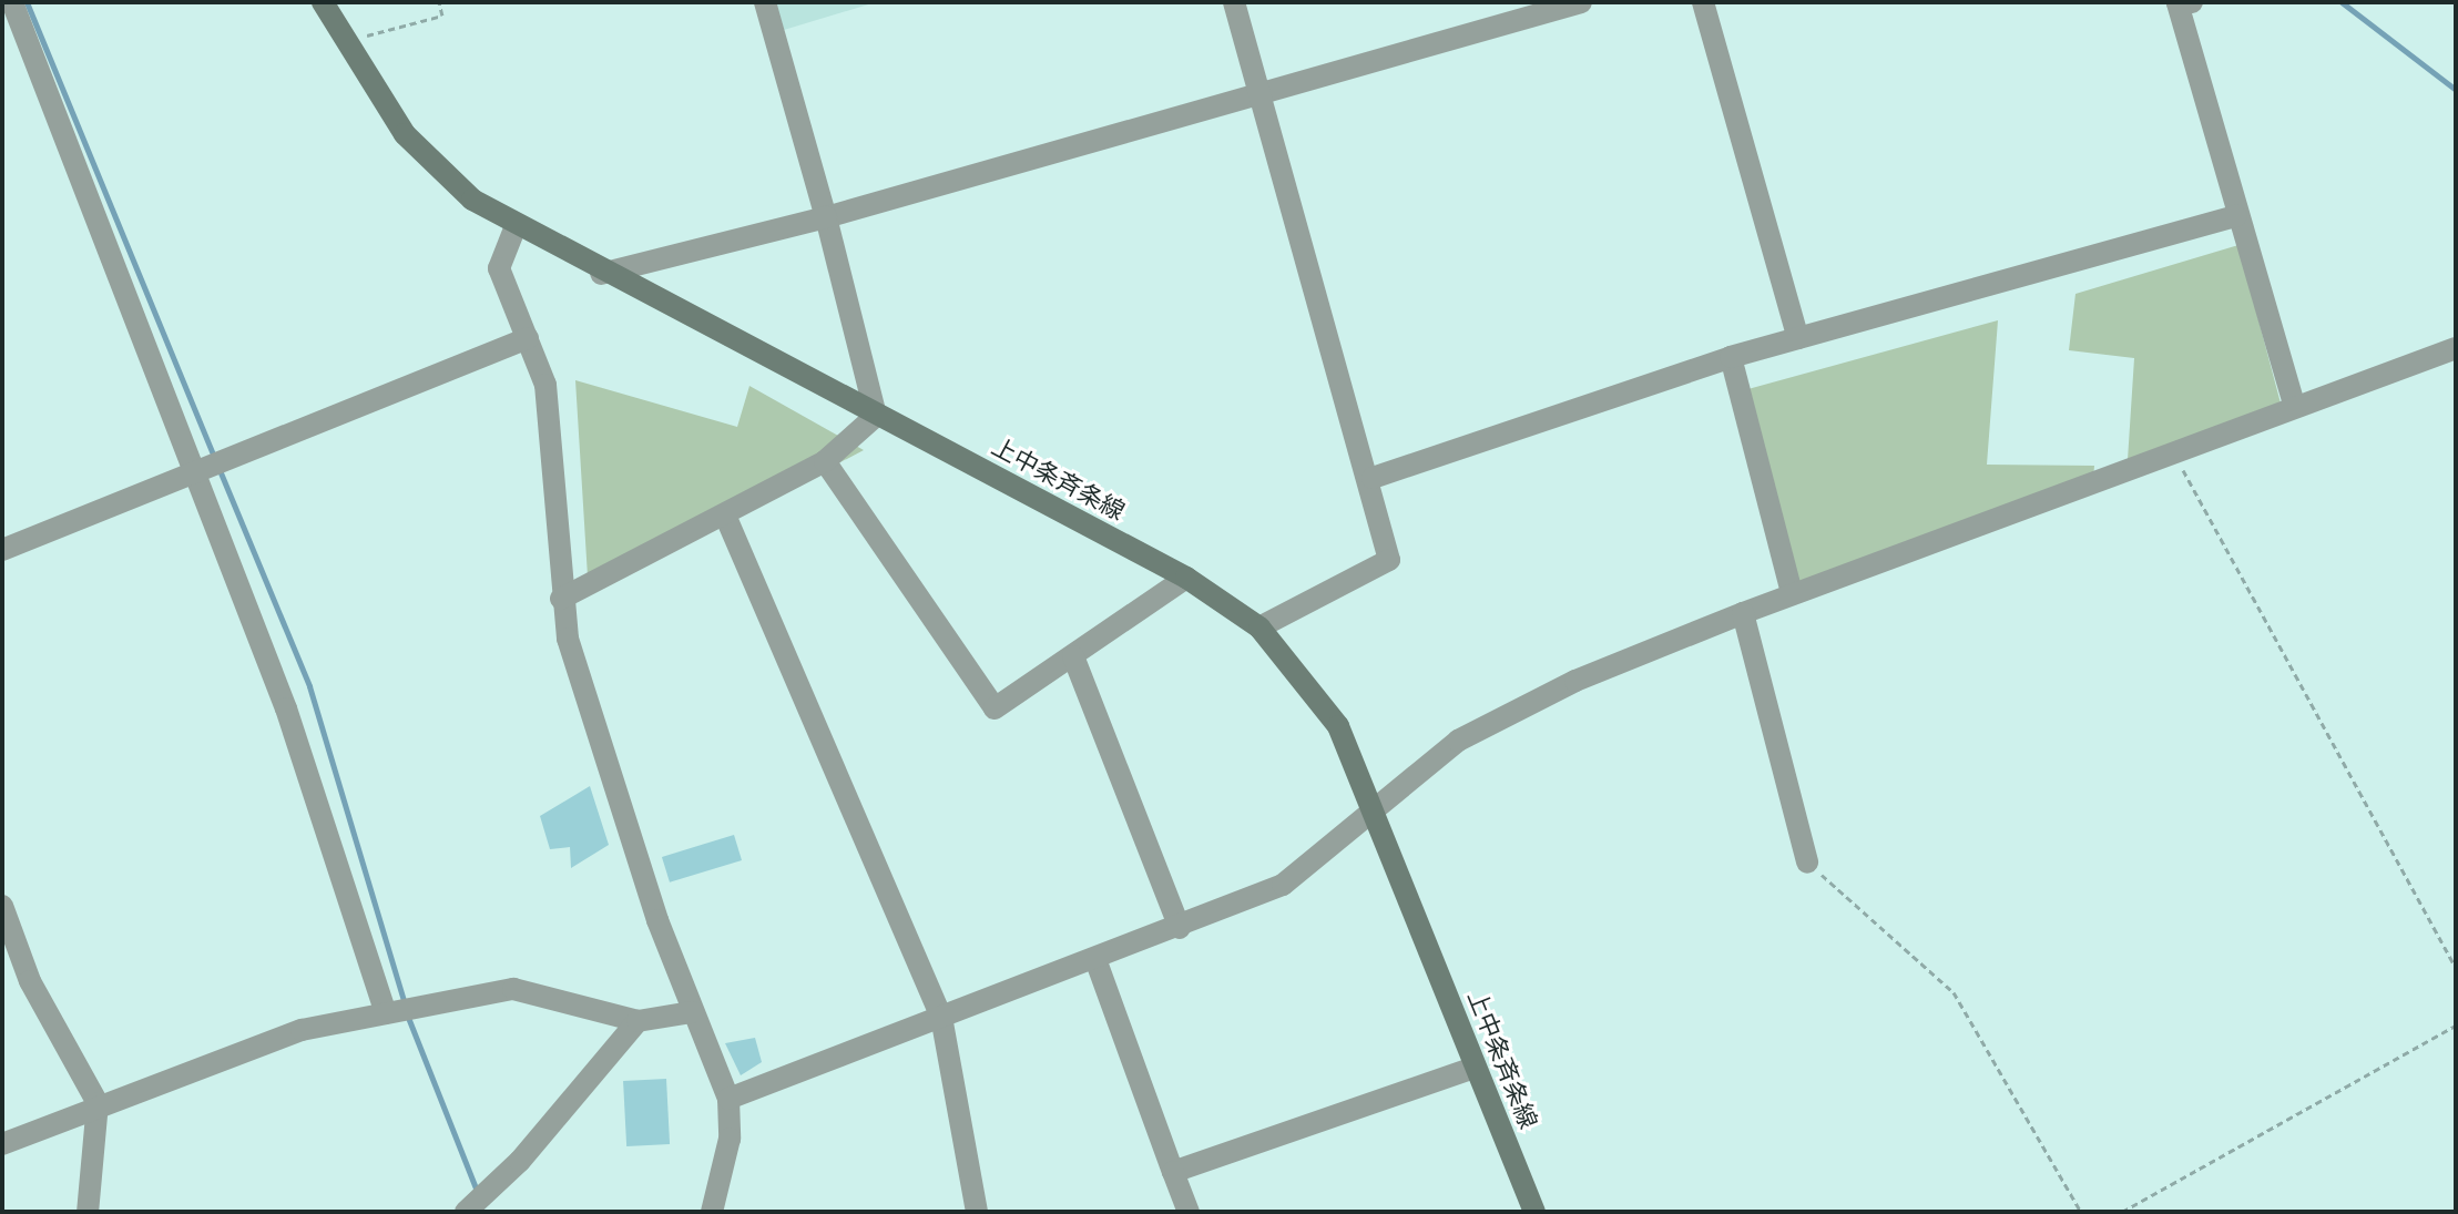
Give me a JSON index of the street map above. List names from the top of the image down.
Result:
{
  "streets": {
    "main road": ["上中条斉条線"]
  }
}
